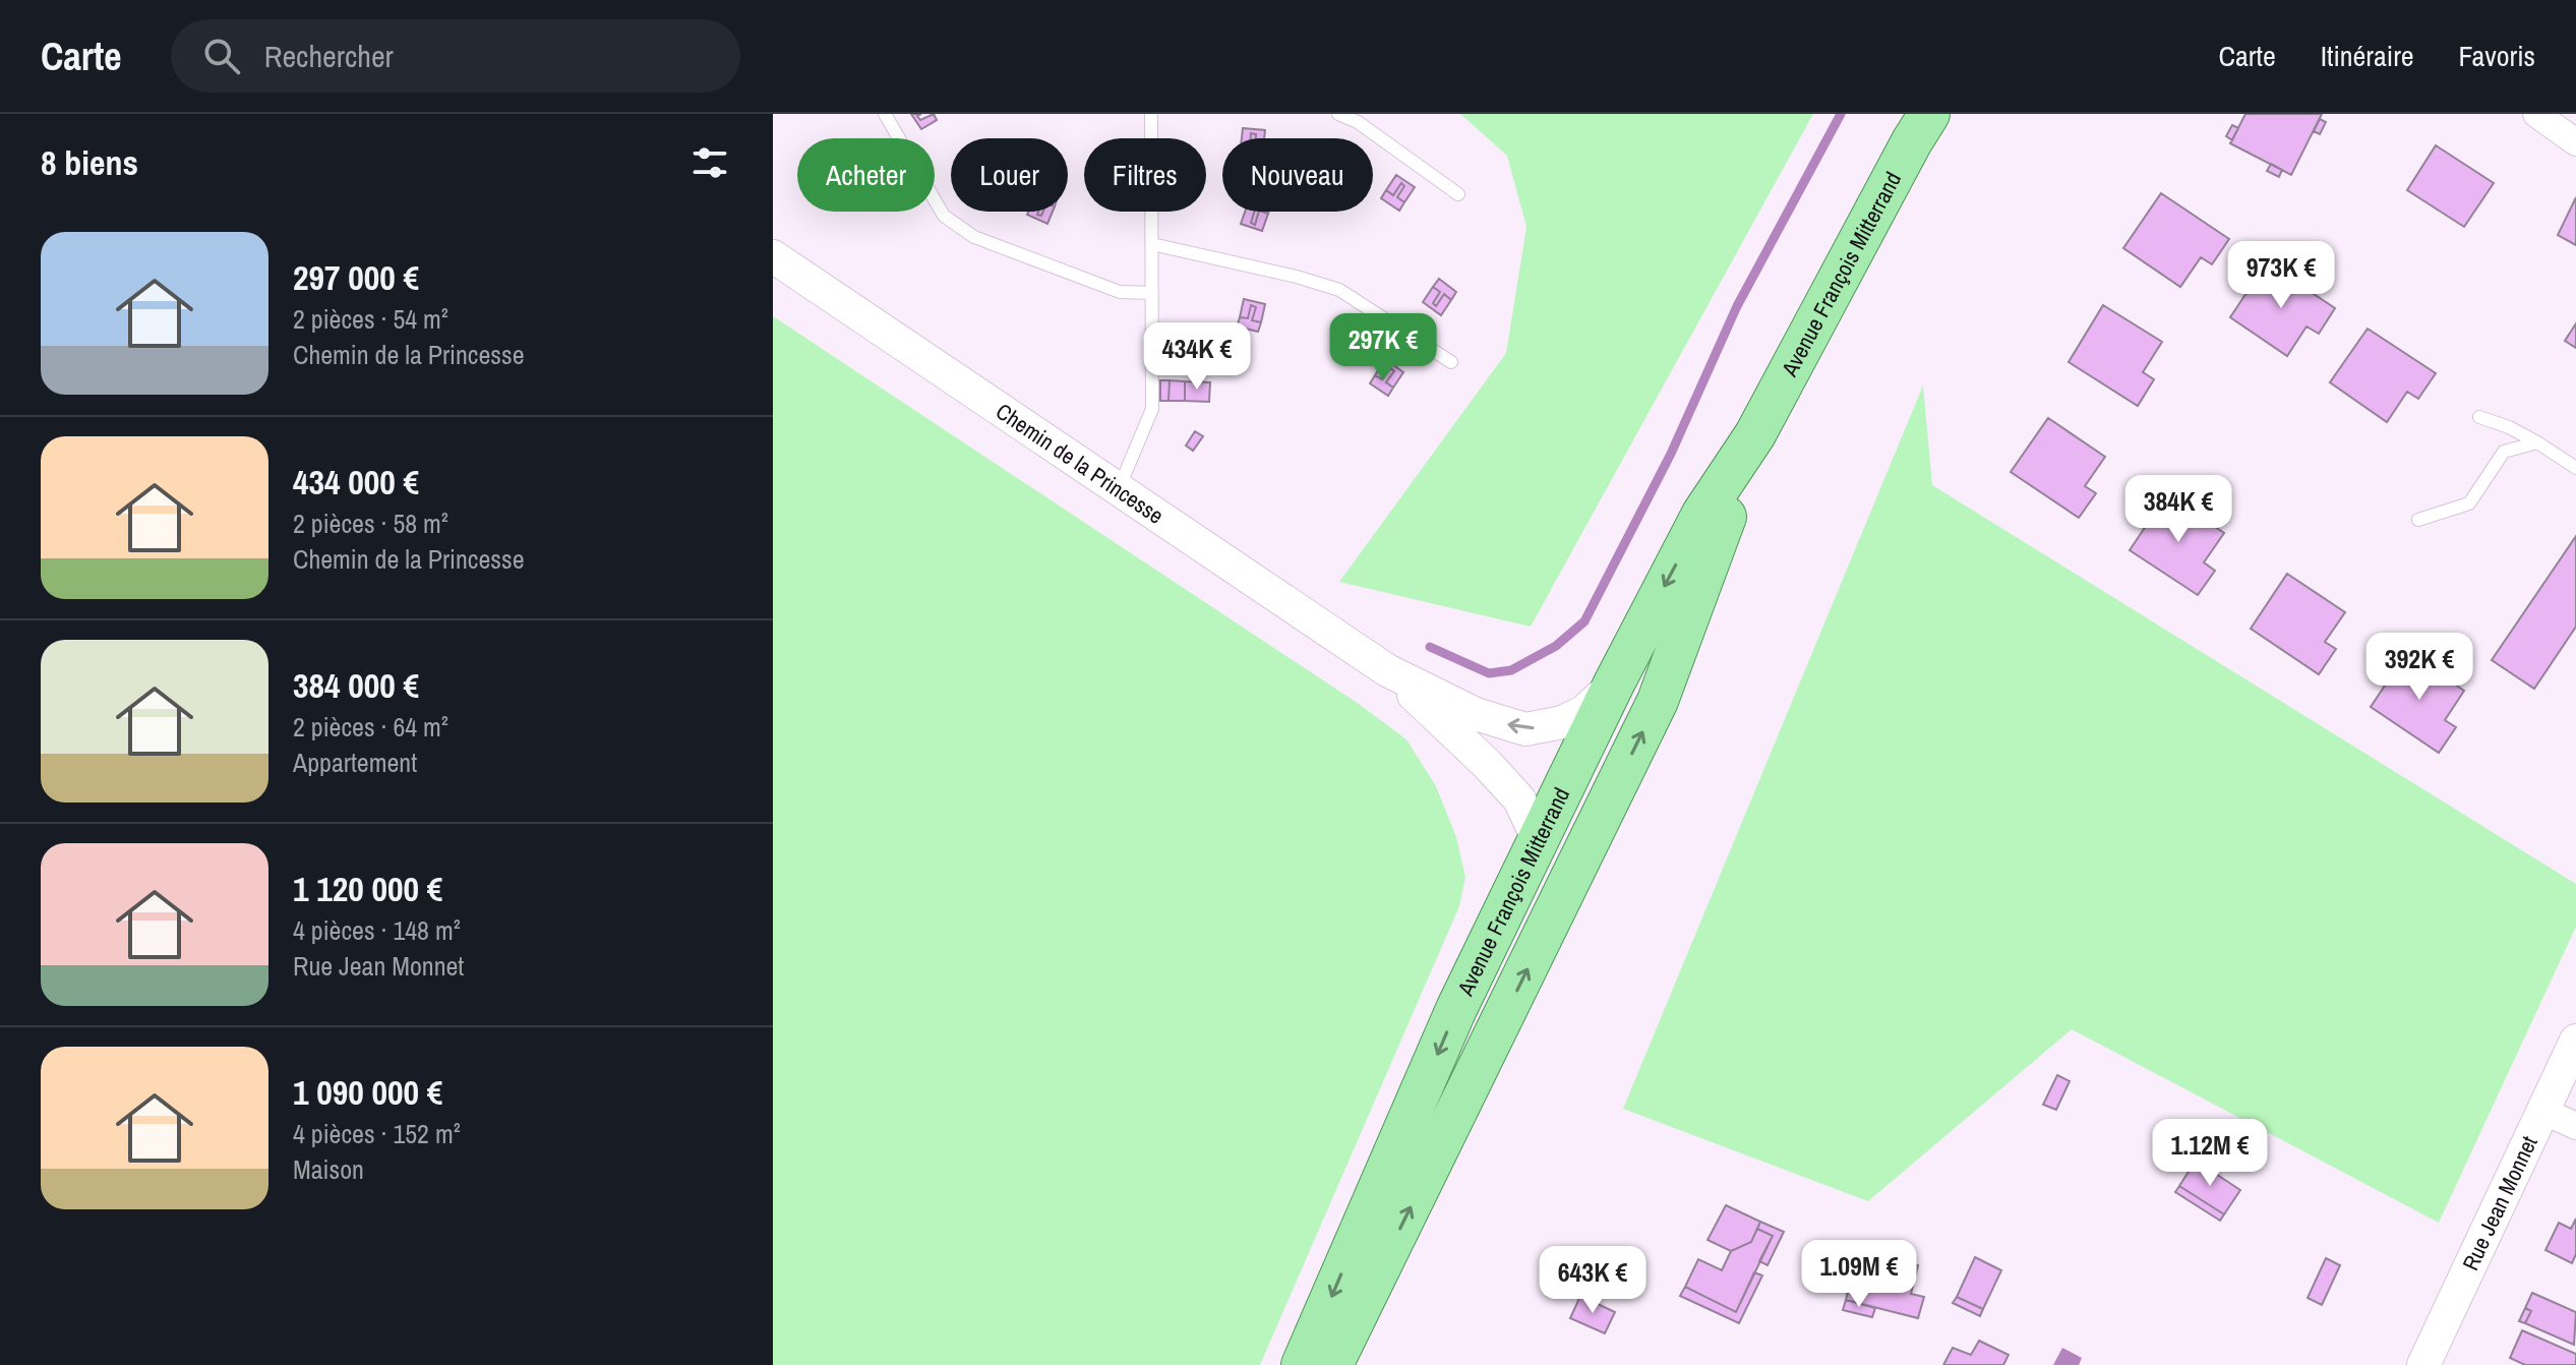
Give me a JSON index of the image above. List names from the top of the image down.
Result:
{
  "streets": {
    "main road": ["Avenue François Mitterrand"],
    "street": ["Chemin de la Princesse", "Rue Jean Monnet"]
  },
  "crossings": [
    ["Avenue François Mitterrand", "Chemin de la Princesse"]
  ],
  "page": {
    "header": "Carte",
    "search": "Rechercher",
    "nav": ["Carte", "Itinéraire", "Favoris"],
    "heading": "8 biens",
    "chip": [
      "Acheter",
      "Louer",
      "Filtres",
      "Nouveau"
    ],
    "list": [
      {
        "name": "297 000 €",
        "note": "2 pièces · 54 m² · Chemin de la Princesse"
      },
      {
        "name": "434 000 €",
        "note": "2 pièces · 58 m² · Chemin de la Princesse"
      },
      {
        "name": "384 000 €",
        "note": "2 pièces · 64 m² · Appartement"
      },
      {
        "name": "1 120 000 €",
        "note": "4 pièces · 148 m² · Rue Jean Monnet"
      },
      {
        "name": "1 090 000 €",
        "note": "4 pièces · 152 m² · Maison"
      }
    ],
    "price": [
      "973K €",
      "297K €",
      "434K €",
      "384K €",
      "392K €",
      "1.12M €",
      "1.09M €",
      "643K €"
    ]
  }
}
